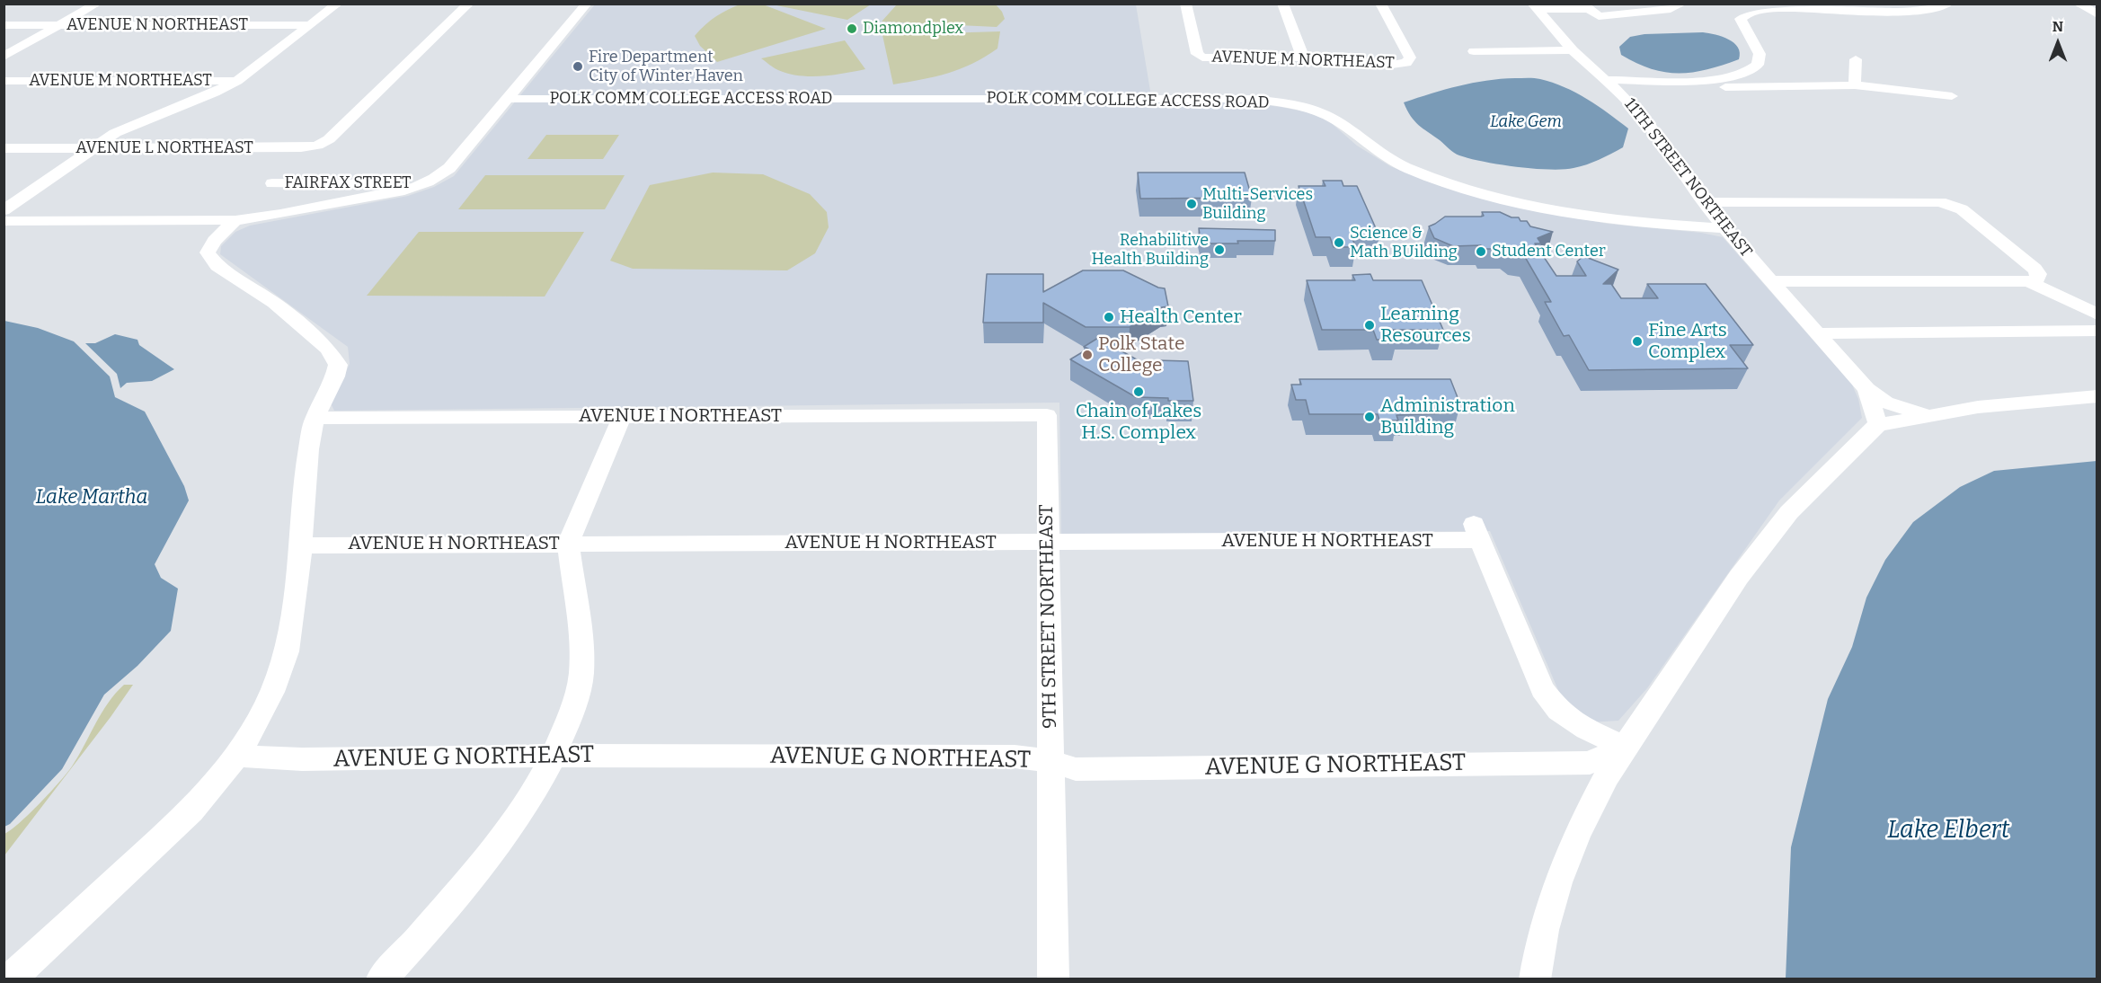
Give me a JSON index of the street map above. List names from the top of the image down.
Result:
{
  "streets": {
    "street": [
      "AVENUE N NORTHEAST",
      "AVENUE M NORTHEAST",
      "POLK COMM COLLEGE ACCESS ROAD",
      "AVENUE L NORTHEAST",
      "11TH STREET NORTHEAST",
      "FAIRFAX STREET",
      "AVENUE I NORTHEAST",
      "AVENUE H NORTHEAST",
      "9TH STREET NORTHEAST",
      "AVENUE G NORTHEAST"
    ]
  },
  "crossings": [
    ["POLK COMM COLLEGE ACCESS ROAD", "11TH STREET NORTHEAST"],
    ["AVENUE I NORTHEAST", "9TH STREET NORTHEAST"],
    ["AVENUE H NORTHEAST", "9TH STREET NORTHEAST"],
    ["AVENUE H NORTHEAST", "AVENUE G NORTHEAST"],
    ["9TH STREET NORTHEAST", "AVENUE G NORTHEAST"]
  ],
  "water": ["Lake Gem", "Lake Martha", "Lake Elbert"],
  "places": [
    "Diamondplex",
    "Fire Department City of Winter Haven",
    "Multi-Services Building",
    "Science & Math BUilding",
    "Rehabilitive Health Building",
    "Student Center",
    "Health Center",
    "Learning Resources",
    "Fine Arts Complex",
    "Polk State College",
    "Chain of Lakes H.S. Complex",
    "Administration Building"
  ],
  "north": "top"
}
